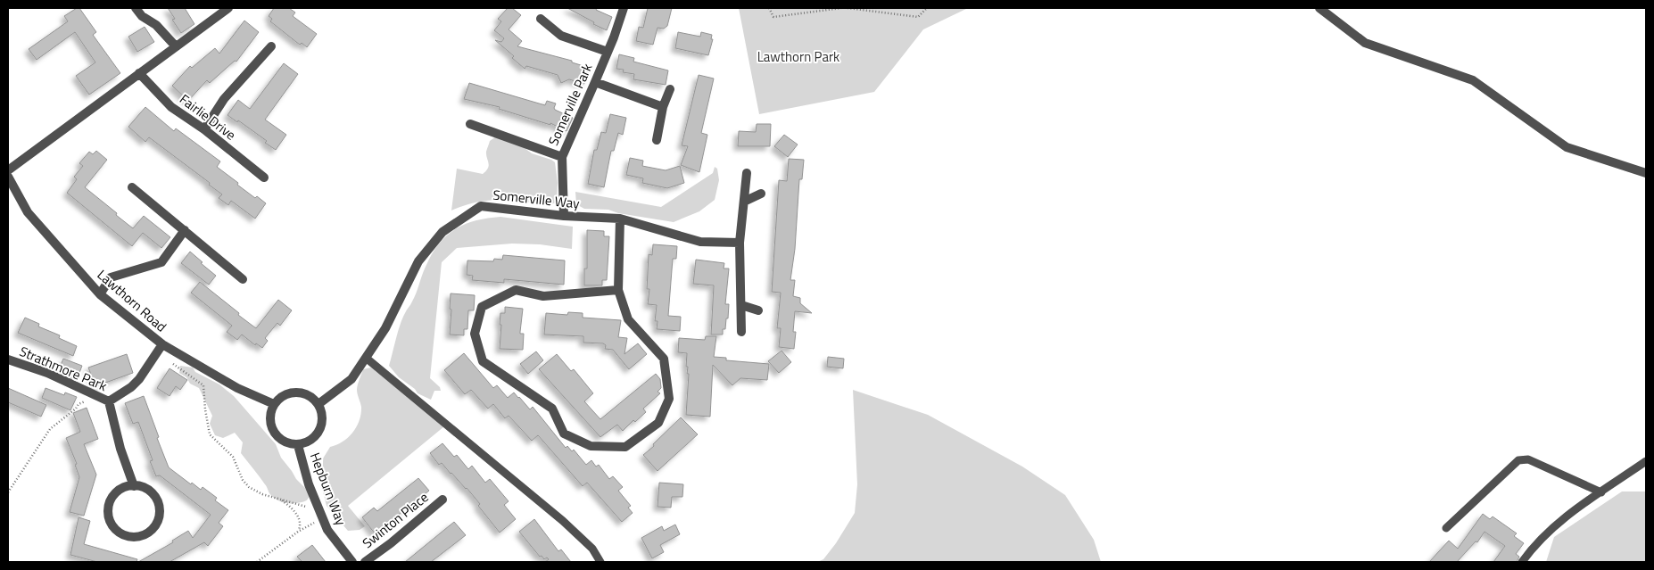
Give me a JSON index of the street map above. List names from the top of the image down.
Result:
{
  "streets": {
    "street": [
      "Somerville Park",
      "Fairlie Drive",
      "Somerville Way",
      "Lawthorn Road",
      "Strathmore Park",
      "Hepburn Way",
      "Swinton Place"
    ]
  },
  "crossings": [
    ["Somerville Park", "Somerville Way"],
    ["Somerville Way", "Lawthorn Road"],
    ["Somerville Way", "Hepburn Way"],
    ["Lawthorn Road", "Strathmore Park"],
    ["Lawthorn Road", "Hepburn Way"]
  ],
  "parks": ["Lawthorn Park"]
}
